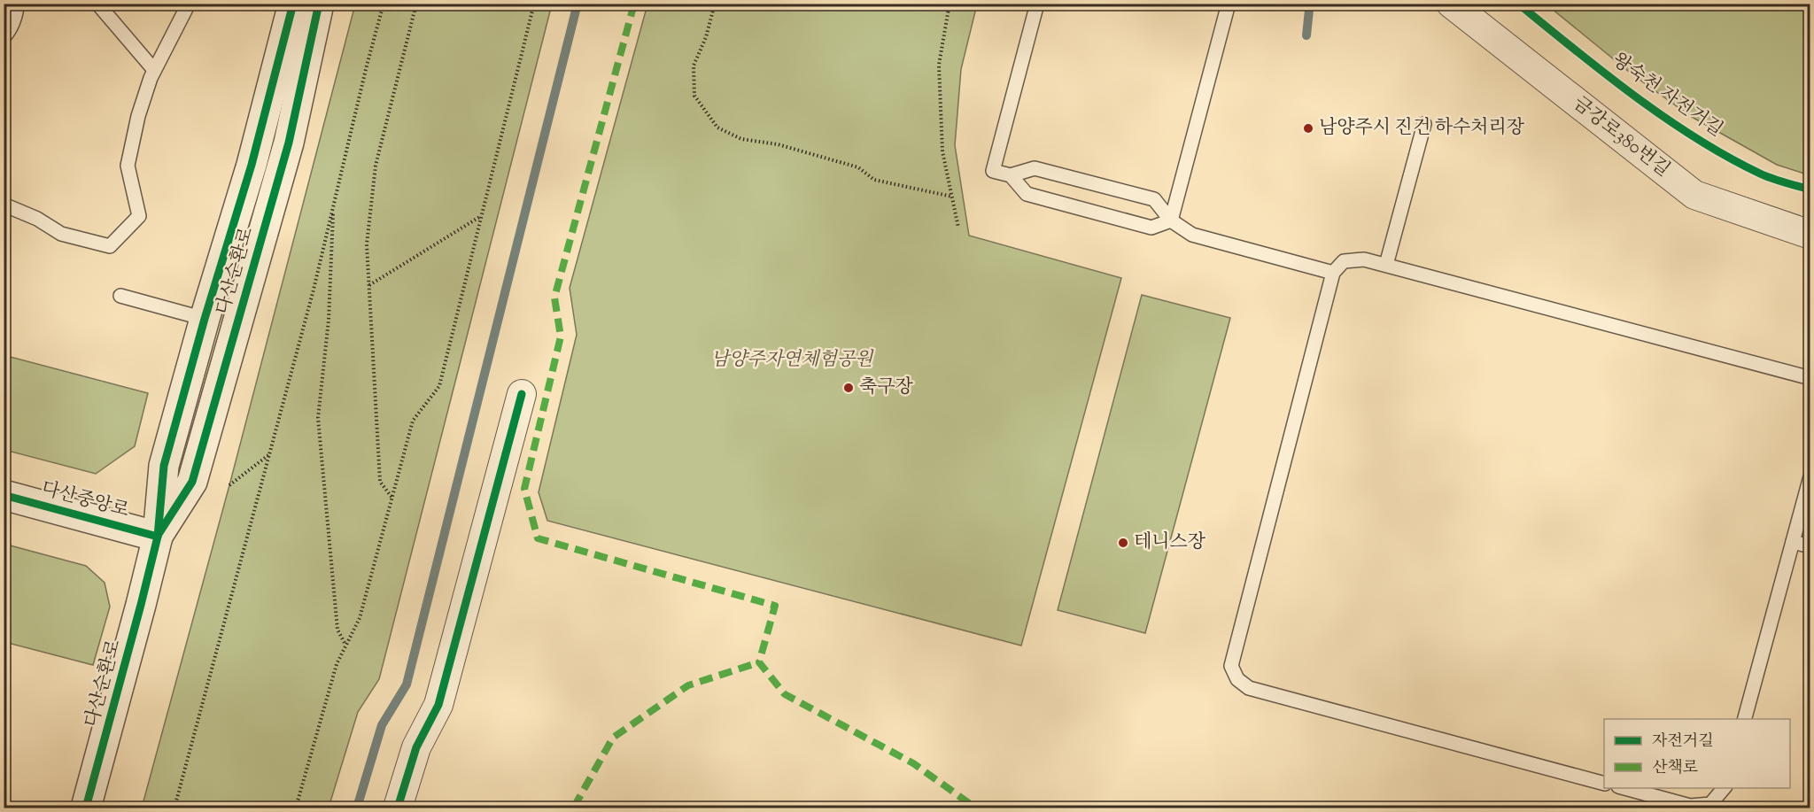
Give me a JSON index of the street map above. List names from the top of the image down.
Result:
{
  "streets": {
    "street": ["금강로380번길", "다산순환로", "다산중앙로"],
    "cycle path": ["왕숙천 자전거길"]
  },
  "crossings": [
    ["다산순환로", "다산중앙로"]
  ],
  "parks": ["남양주자연체험공원"],
  "places": ["남양주시 진건 하수처리장", "축구장", "테니스장"],
  "legend": ["자전거길", "산책로"]
}
